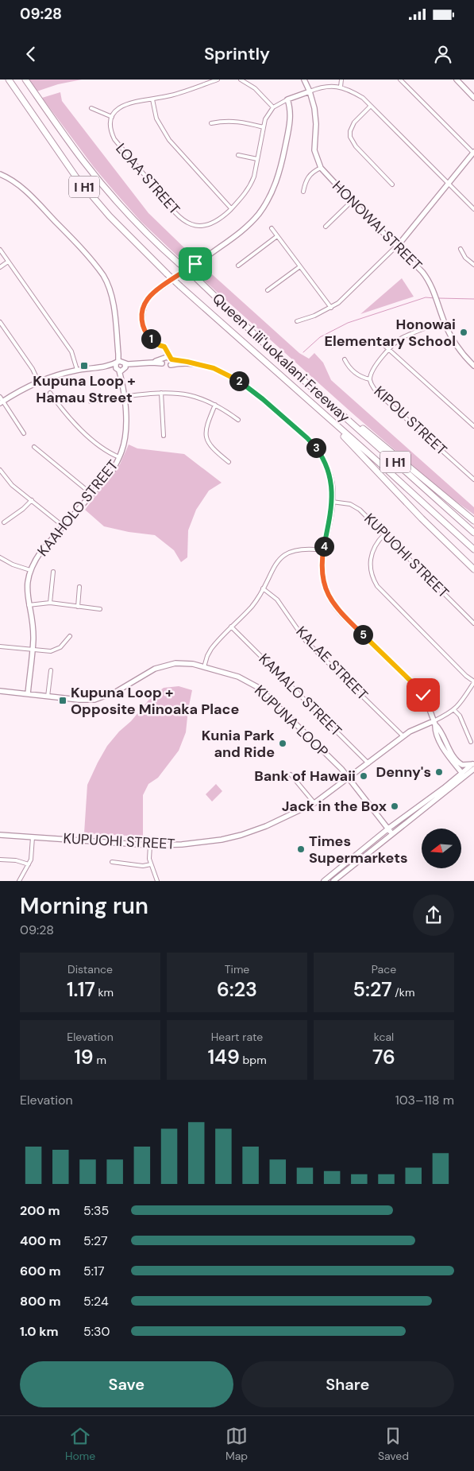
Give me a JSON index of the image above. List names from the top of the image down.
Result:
{
  "streets": {
    "highway": ["I H1", "Queen Liliʻuokalani Freeway"],
    "street": [
      "LOAA STREET",
      "HONOWAI STREET",
      "KIPOU STREET",
      "KAAHOLO STREET",
      "KUPUOHI STREET",
      "KALAE STREET",
      "KAMALO STREET",
      "KUPUNA LOOP"
    ]
  },
  "crossings": [
    ["HONOWAI STREET", "KIPOU STREET"],
    ["KAAHOLO STREET", "KUPUNA LOOP"],
    ["KUPUOHI STREET", "KALAE STREET"],
    ["KUPUOHI STREET", "KAMALO STREET"],
    ["KUPUOHI STREET", "KUPUNA LOOP"]
  ],
  "places": {
    "other": [
      "Honowai Elementary School",
      "Kunia Park and Ride",
      "Denny's",
      "Bank of Hawaii",
      "Jack in the Box",
      "Times Supermarkets"
    ],
    "transit": ["Kupuna Loop + Hamau Street", "Kupuna Loop + Opposite Minoaka Place"]
  },
  "north": "left",
  "page": {
    "status": "09:28",
    "header": "Sprintly",
    "pins": [
      "1",
      "2",
      "3",
      "4",
      "5"
    ],
    "heading": ["Morning run", "09:28"],
    "stats": [
      ["Distance", "1.17 km"],
      ["Time", "6:23"],
      ["Pace", "5:27 /km"],
      ["Elevation", "19 m"],
      ["Heart rate", "149 bpm"],
      ["kcal", "76"]
    ],
    "chart": ["Elevation", "103–118 m"],
    "list": [
      {
        "name": "200 m",
        "note": "5:35"
      },
      {
        "name": "400 m",
        "note": "5:27"
      },
      {
        "name": "600 m",
        "note": "5:17"
      },
      {
        "name": "800 m",
        "note": "5:24"
      },
      {
        "name": "1.0 km",
        "note": "5:30"
      }
    ],
    "buttons": ["Save", "Share"],
    "tabs": ["Home", "Map", "Saved"]
  }
}
